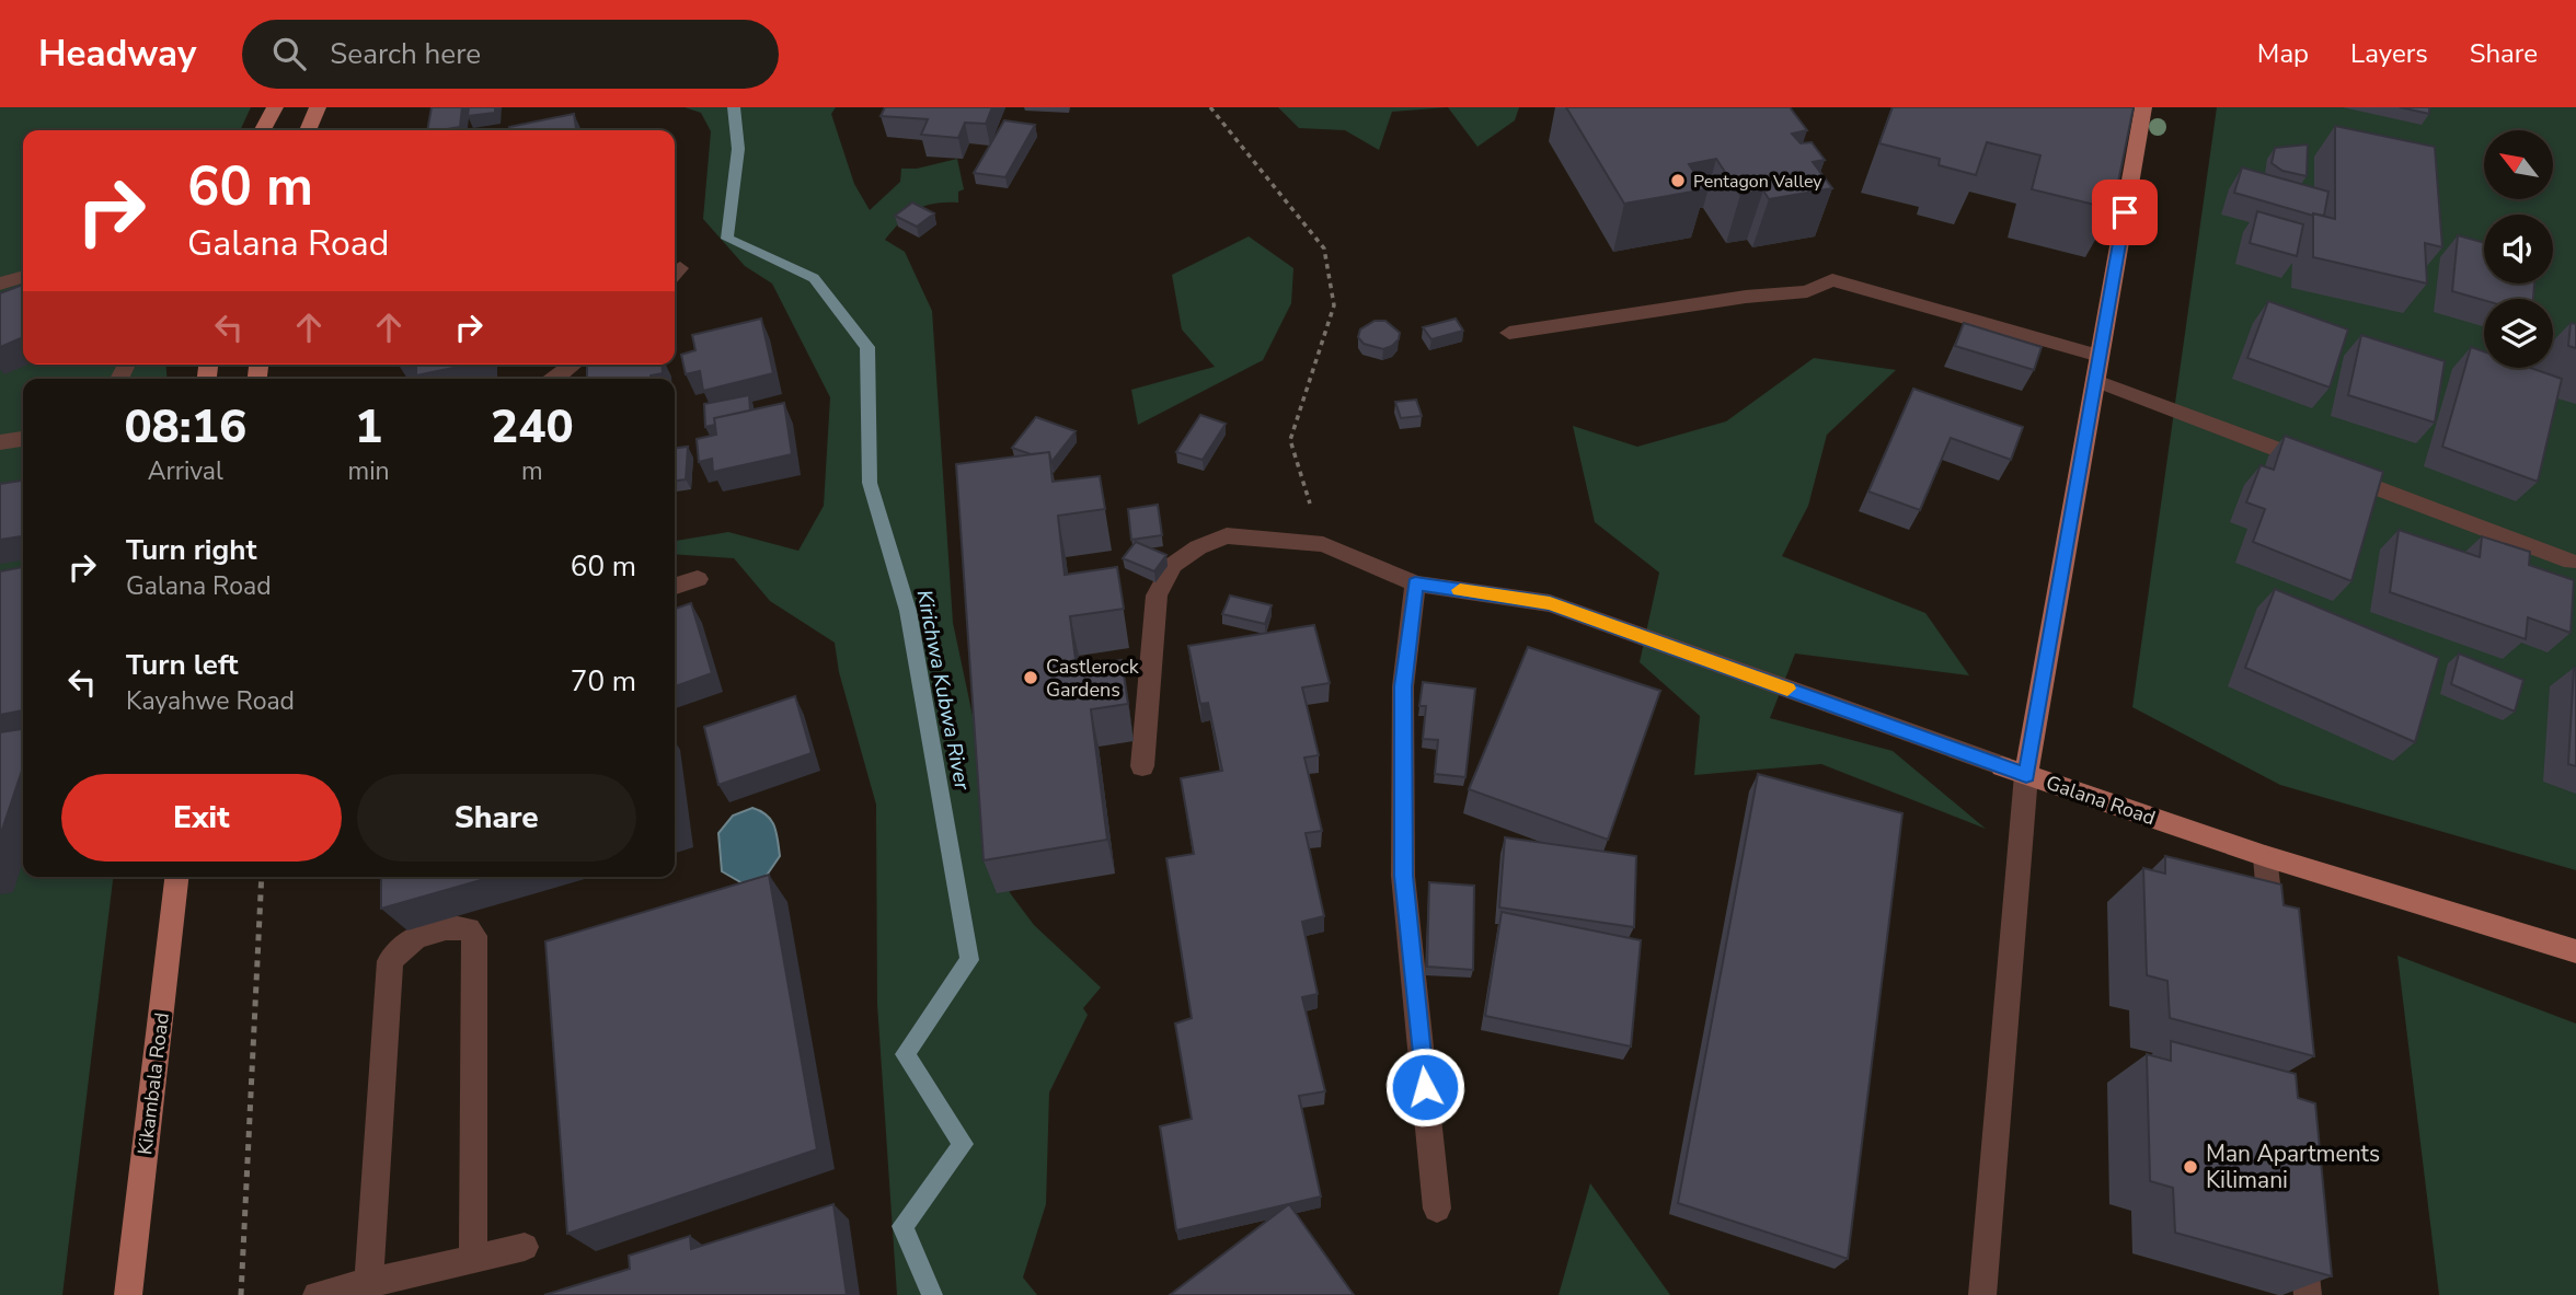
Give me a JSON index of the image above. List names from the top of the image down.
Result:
{
  "streets": {
    "main road": ["Galana Road", "Kikambala Road"]
  },
  "water": ["Kirichwa Kubwa River"],
  "places": ["Pentagon Valley", "Castlerock Gardens", "Man Apartments Kilimani"],
  "north": "top left",
  "page": {
    "header": "Headway",
    "search": "Search here",
    "nav": ["Map", "Layers", "Share"],
    "turn": ["60 m", "Galana Road"],
    "eta": [
      "08:16",
      "Arrival",
      "1",
      "min",
      "240",
      "m"
    ],
    "list": [
      {
        "name": "Turn right",
        "note": "Galana Road",
        "value": "60 m"
      },
      {
        "name": "Turn left",
        "note": "Kayahwe Road",
        "value": "70 m"
      }
    ],
    "buttons": ["Exit", "Share"]
  }
}
